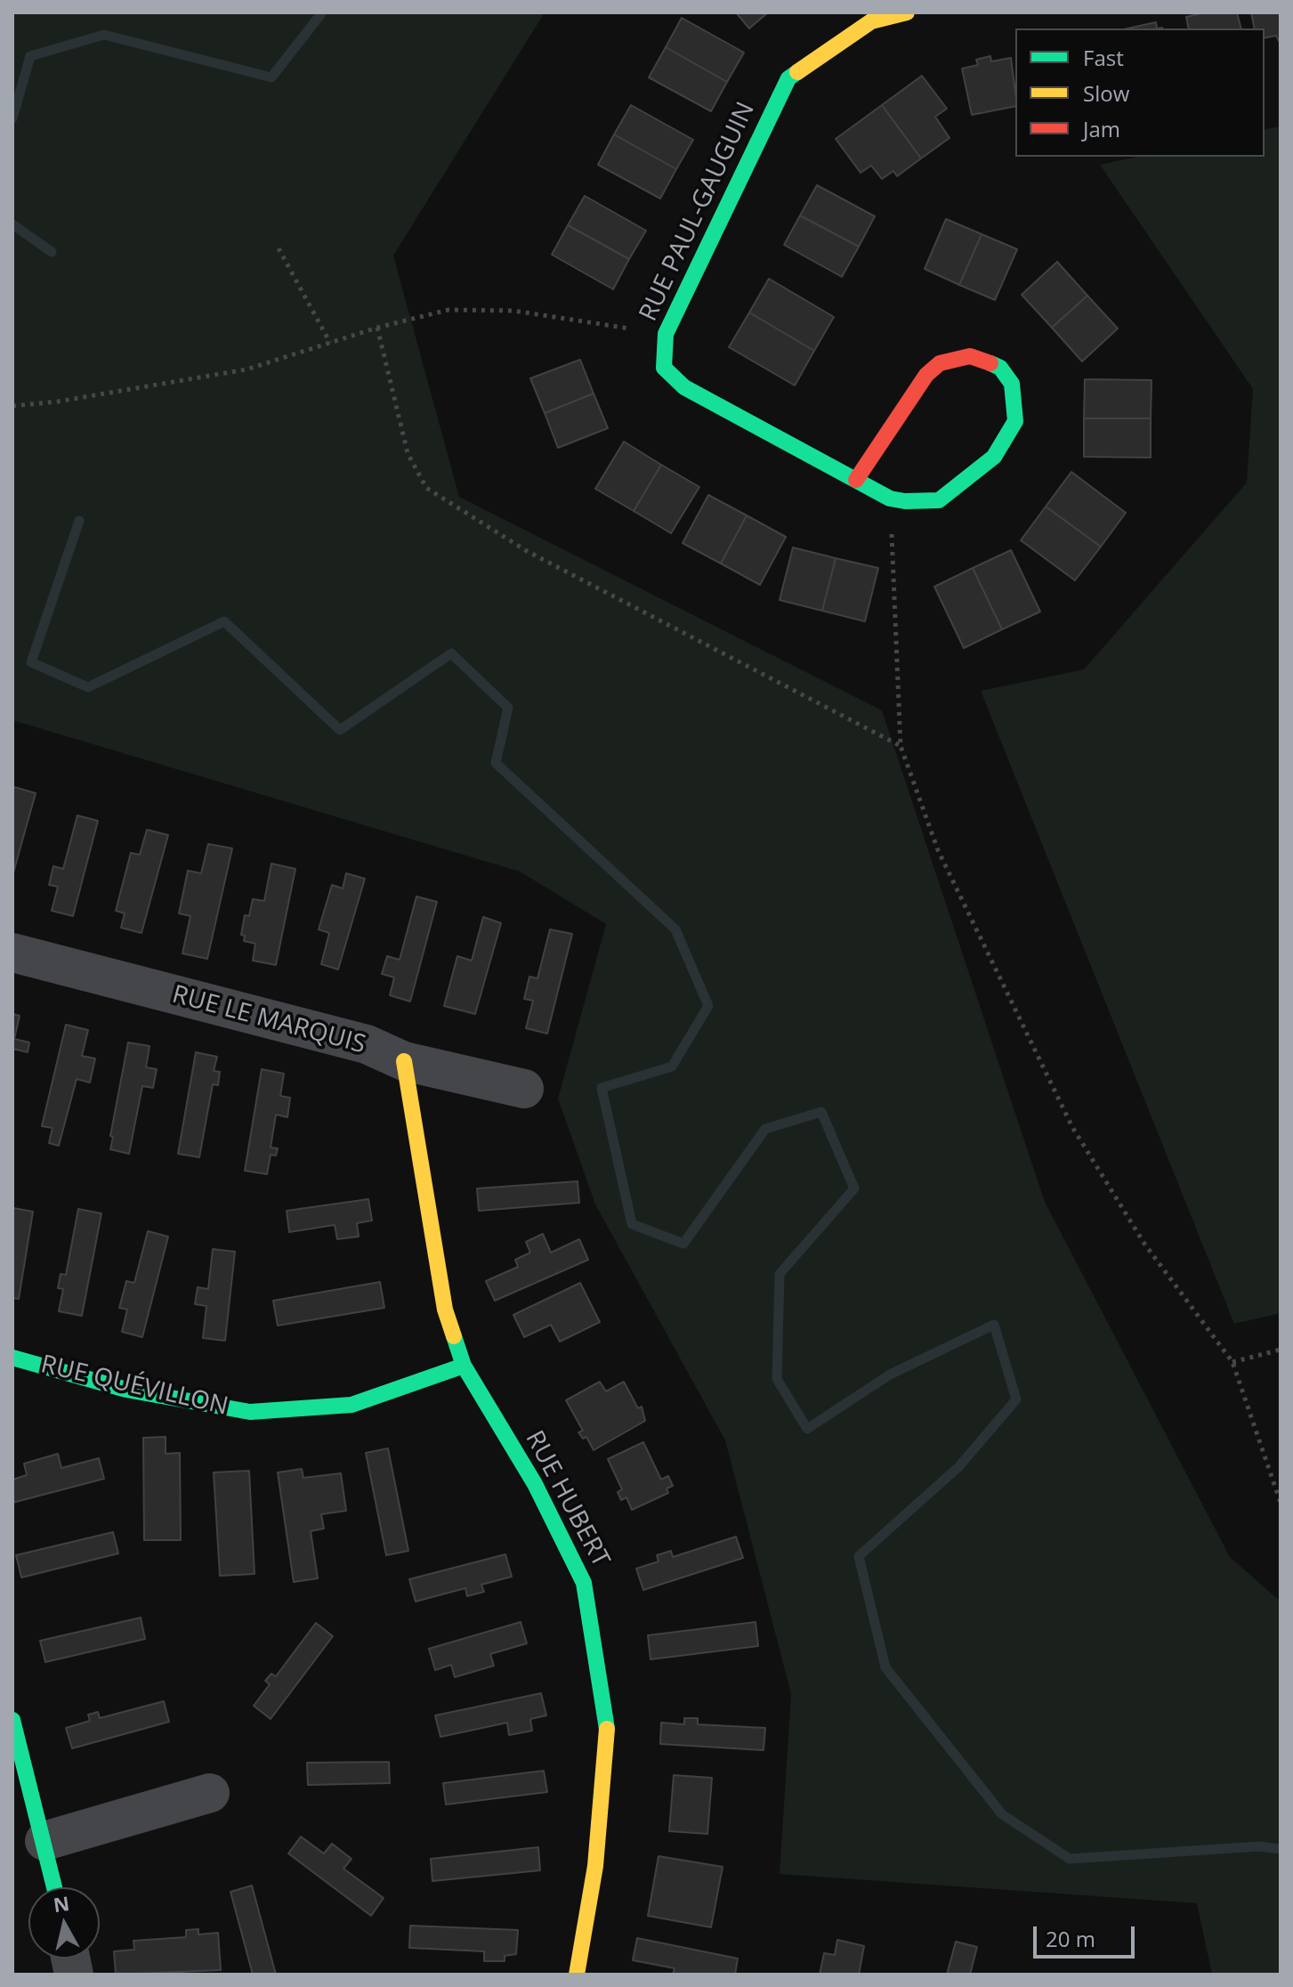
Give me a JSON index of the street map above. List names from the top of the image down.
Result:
{
  "streets": {
    "street": [
      "RUE PAUL-GAUGUIN",
      "RUE LE MARQUIS",
      "RUE QUÉVILLON",
      "RUE HUBERT"
    ]
  },
  "crossings": [
    ["RUE LE MARQUIS", "RUE HUBERT"],
    ["RUE QUÉVILLON", "RUE HUBERT"]
  ],
  "legend": ["Fast", "Slow", "Jam"],
  "scale_bar": "20 m",
  "north": "top"
}
